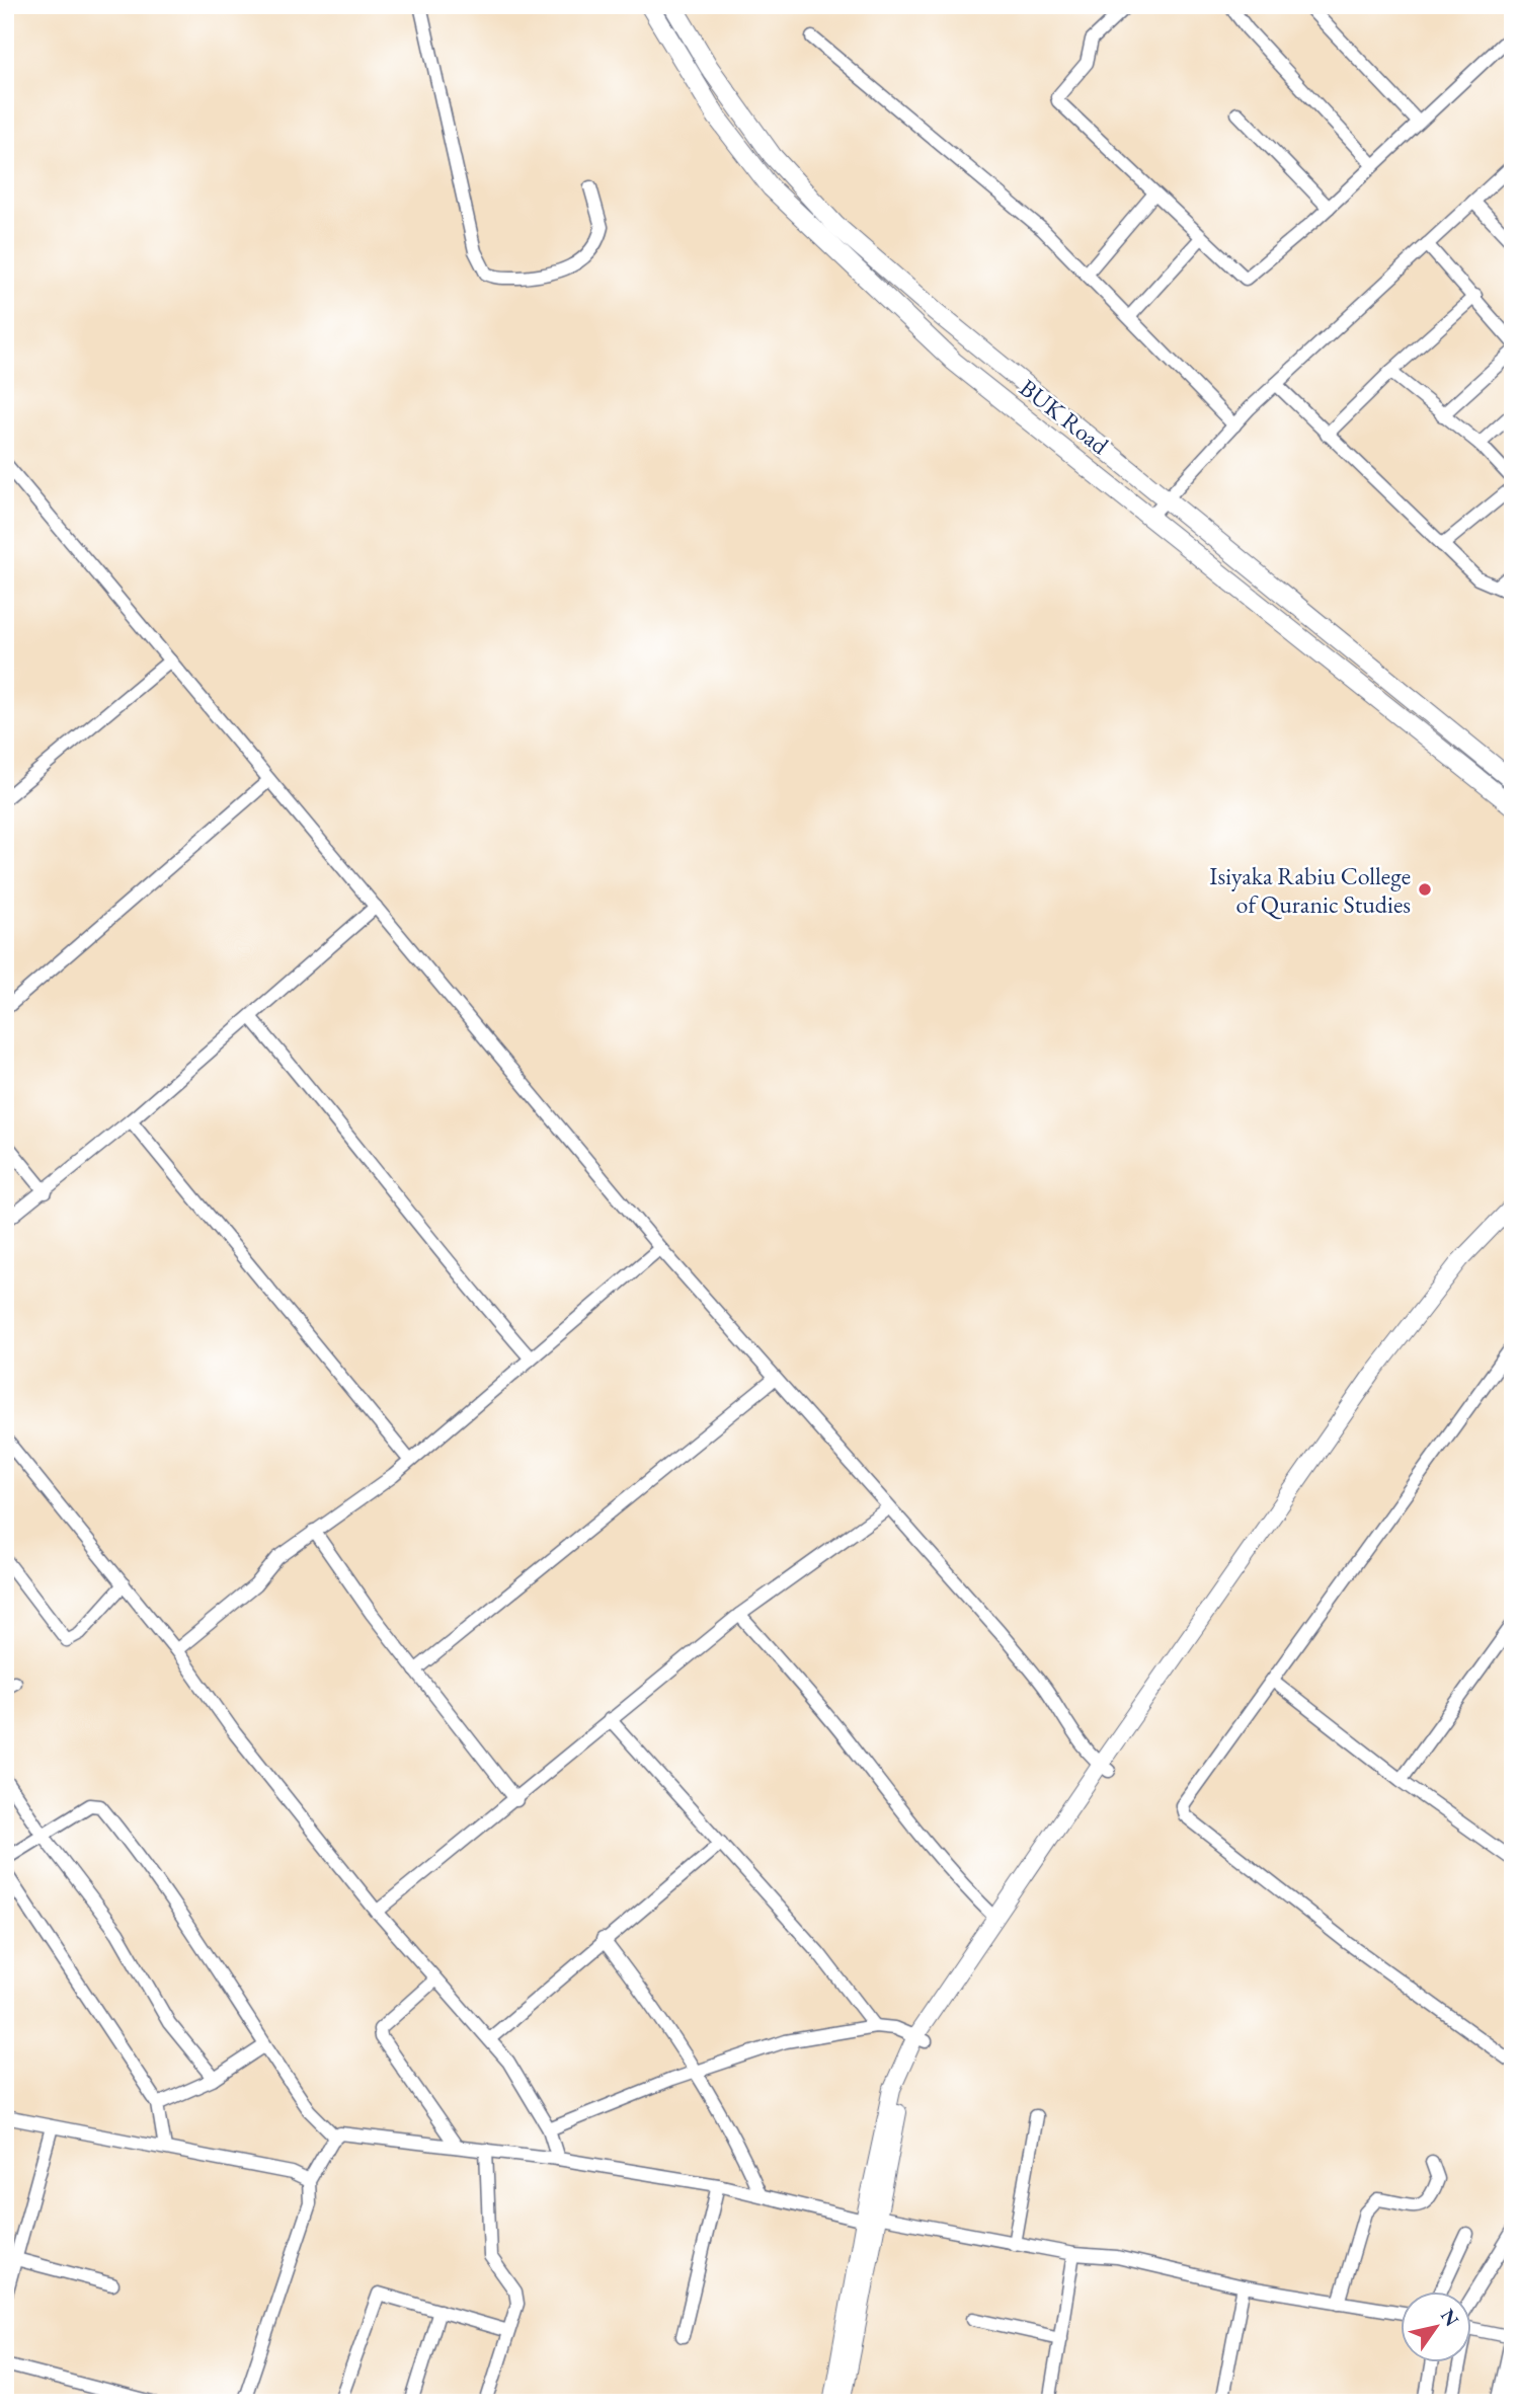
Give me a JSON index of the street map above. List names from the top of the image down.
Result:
{
  "streets": {
    "main road": ["BUK Road"]
  },
  "places": ["Isiyaka Rabiu College of Quranic Studies"],
  "north": "top right"
}
